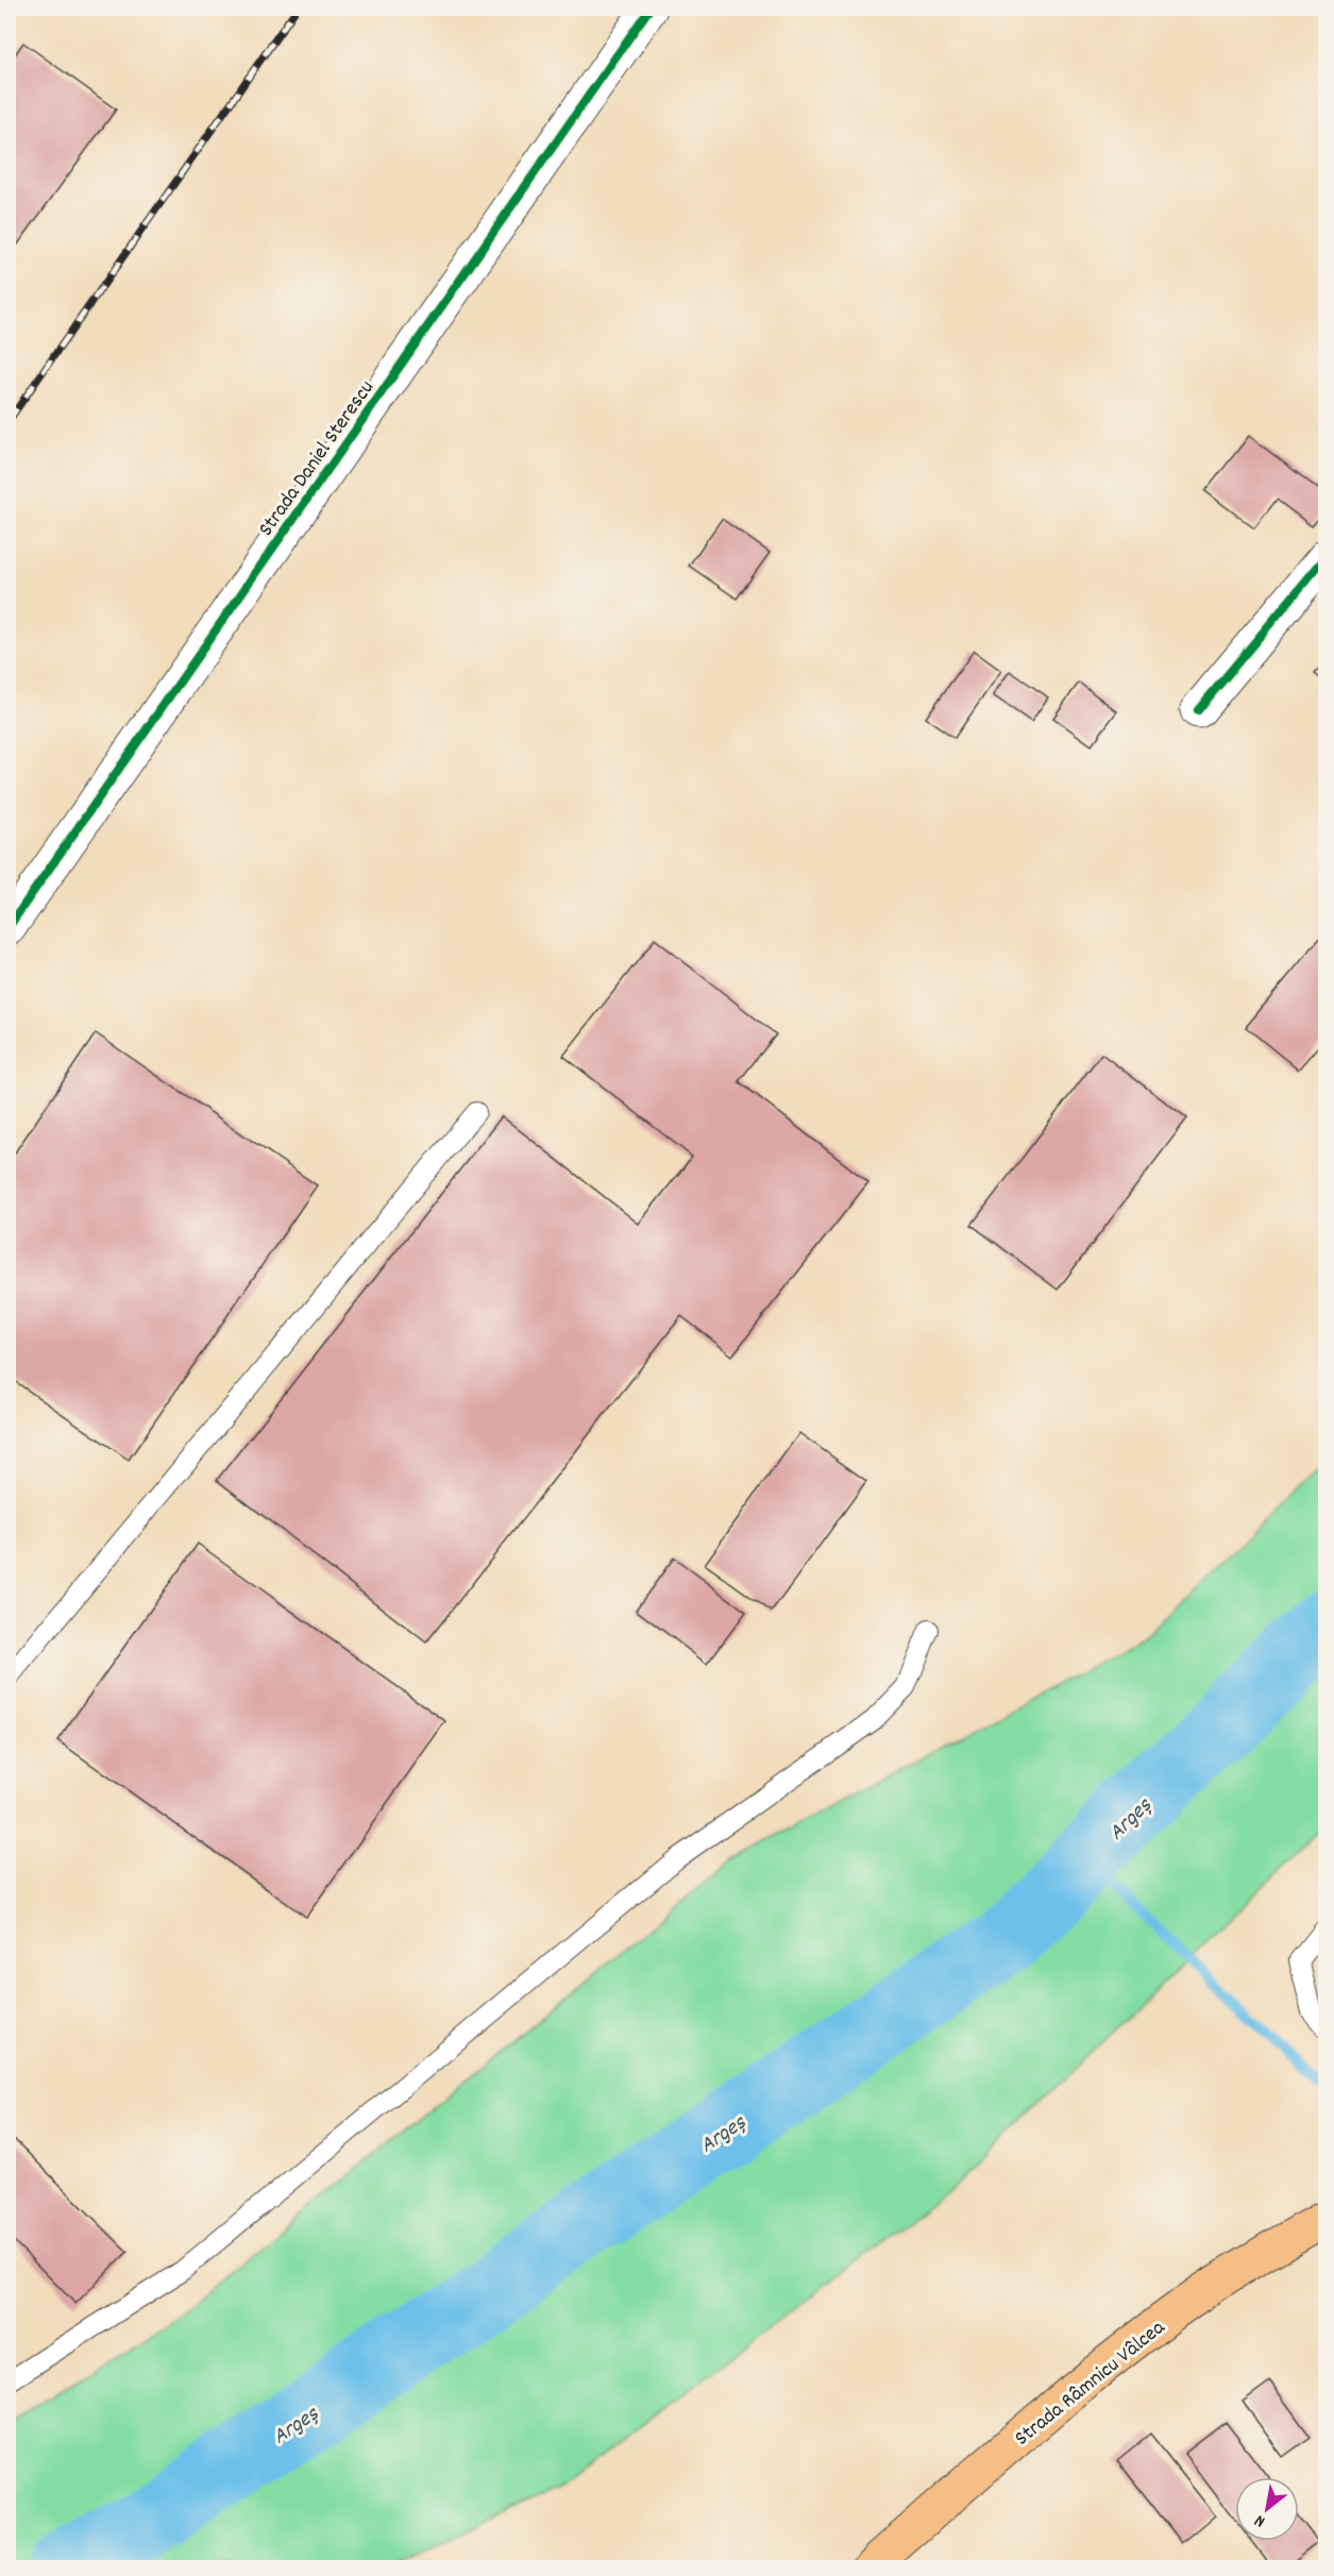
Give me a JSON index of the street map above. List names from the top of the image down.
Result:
{
  "streets": {
    "main road": ["Strada Râmnicu Vâlcea"],
    "street": ["Strada Daniel Sterescu"]
  },
  "water": ["Argeș"],
  "north": "bottom left"
}
